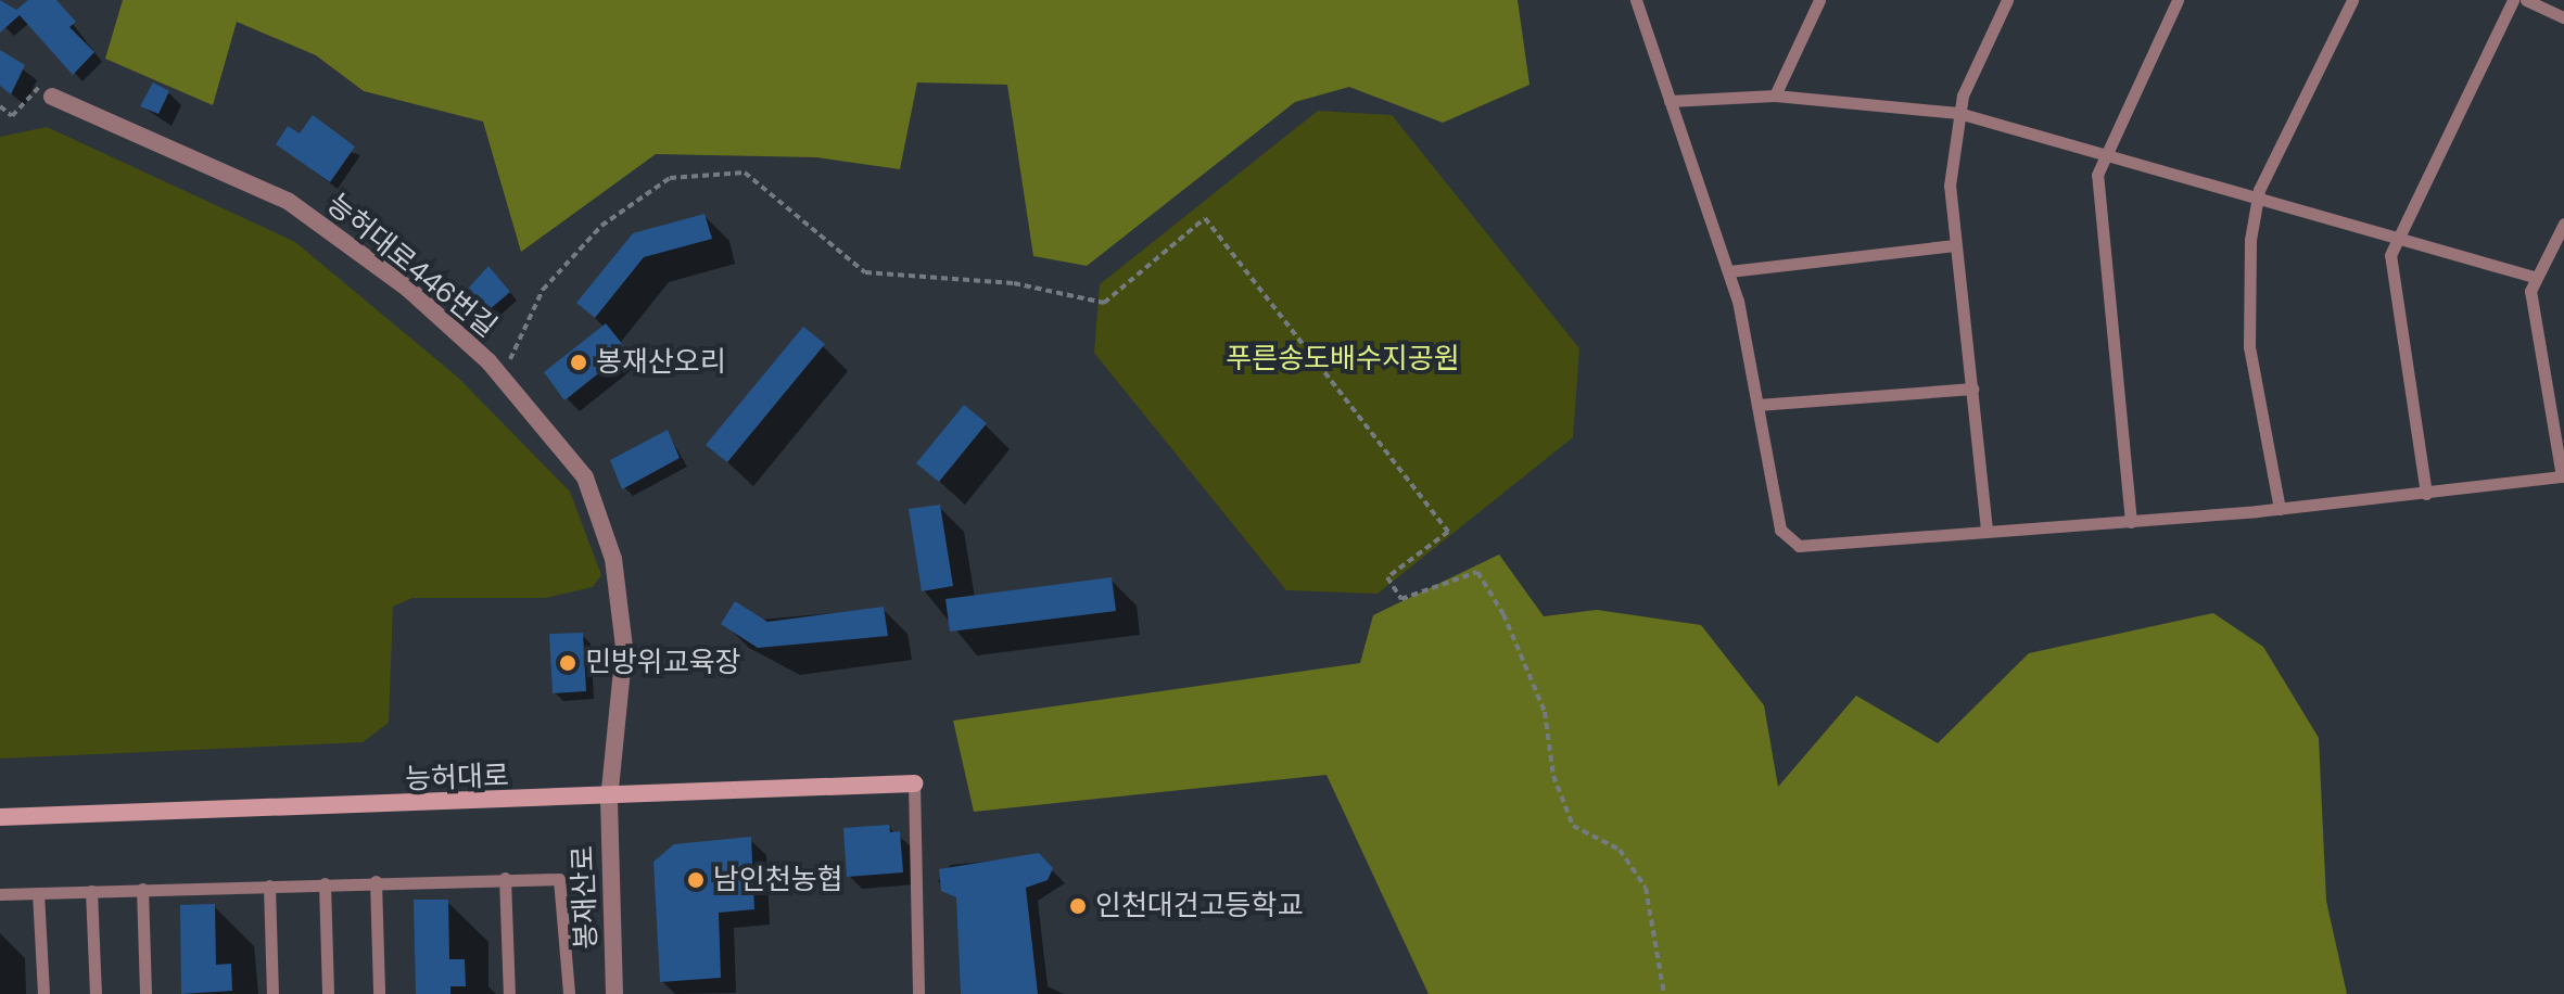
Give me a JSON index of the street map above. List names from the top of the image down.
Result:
{
  "streets": {
    "main road": ["능허대로"],
    "street": ["능허대로446번길", "봉재산로"]
  },
  "crossings": [
    ["능허대로446번길", "능허대로"],
    ["능허대로446번길", "봉재산로"],
    ["능허대로", "봉재산로"]
  ],
  "parks": ["푸른송도배수지공원"],
  "places": [
    "봉재산오리",
    "민방위교육장",
    "남인천농협",
    "인천대건고등학교"
  ]
}
